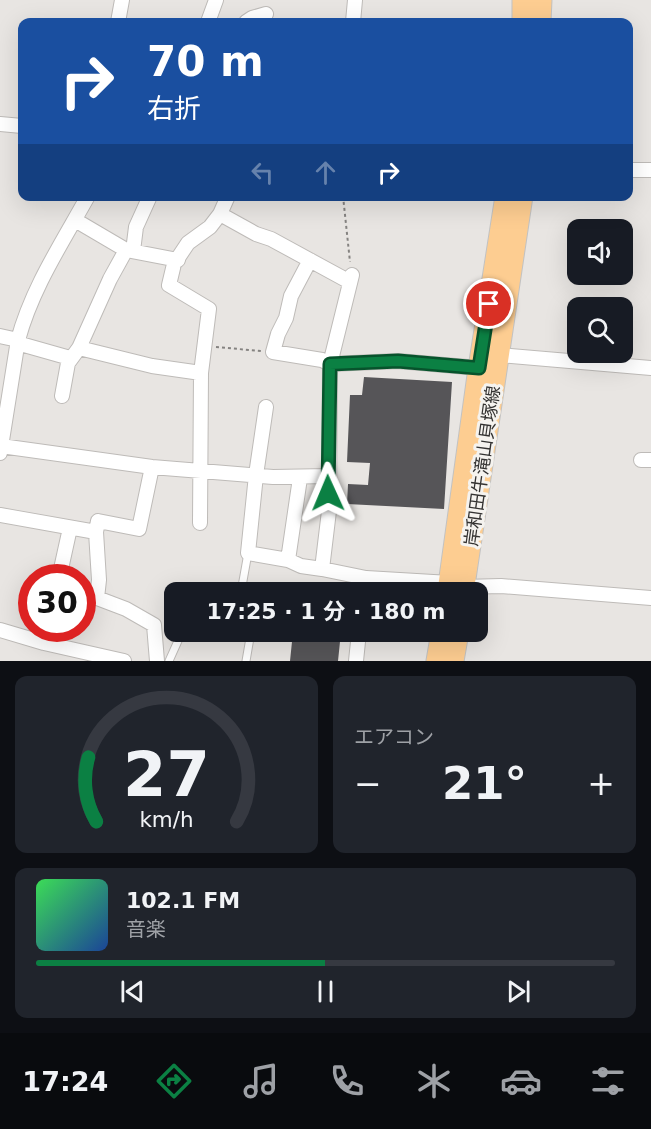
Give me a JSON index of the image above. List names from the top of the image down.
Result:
{
  "streets": {
    "main road": ["岸和田牛滝山貝塚線"]
  },
  "page": {
    "turn": ["70 m", "右折"],
    "limit": "30",
    "trip": "17:25 · 1 分 · 180 m",
    "tile": "エアコン",
    "heat": ["−", "21°", "+"],
    "song": ["102.1 FM", "音楽"],
    "tabs": "17:24",
    "gauge": ["27", "km/h"]
  }
}
